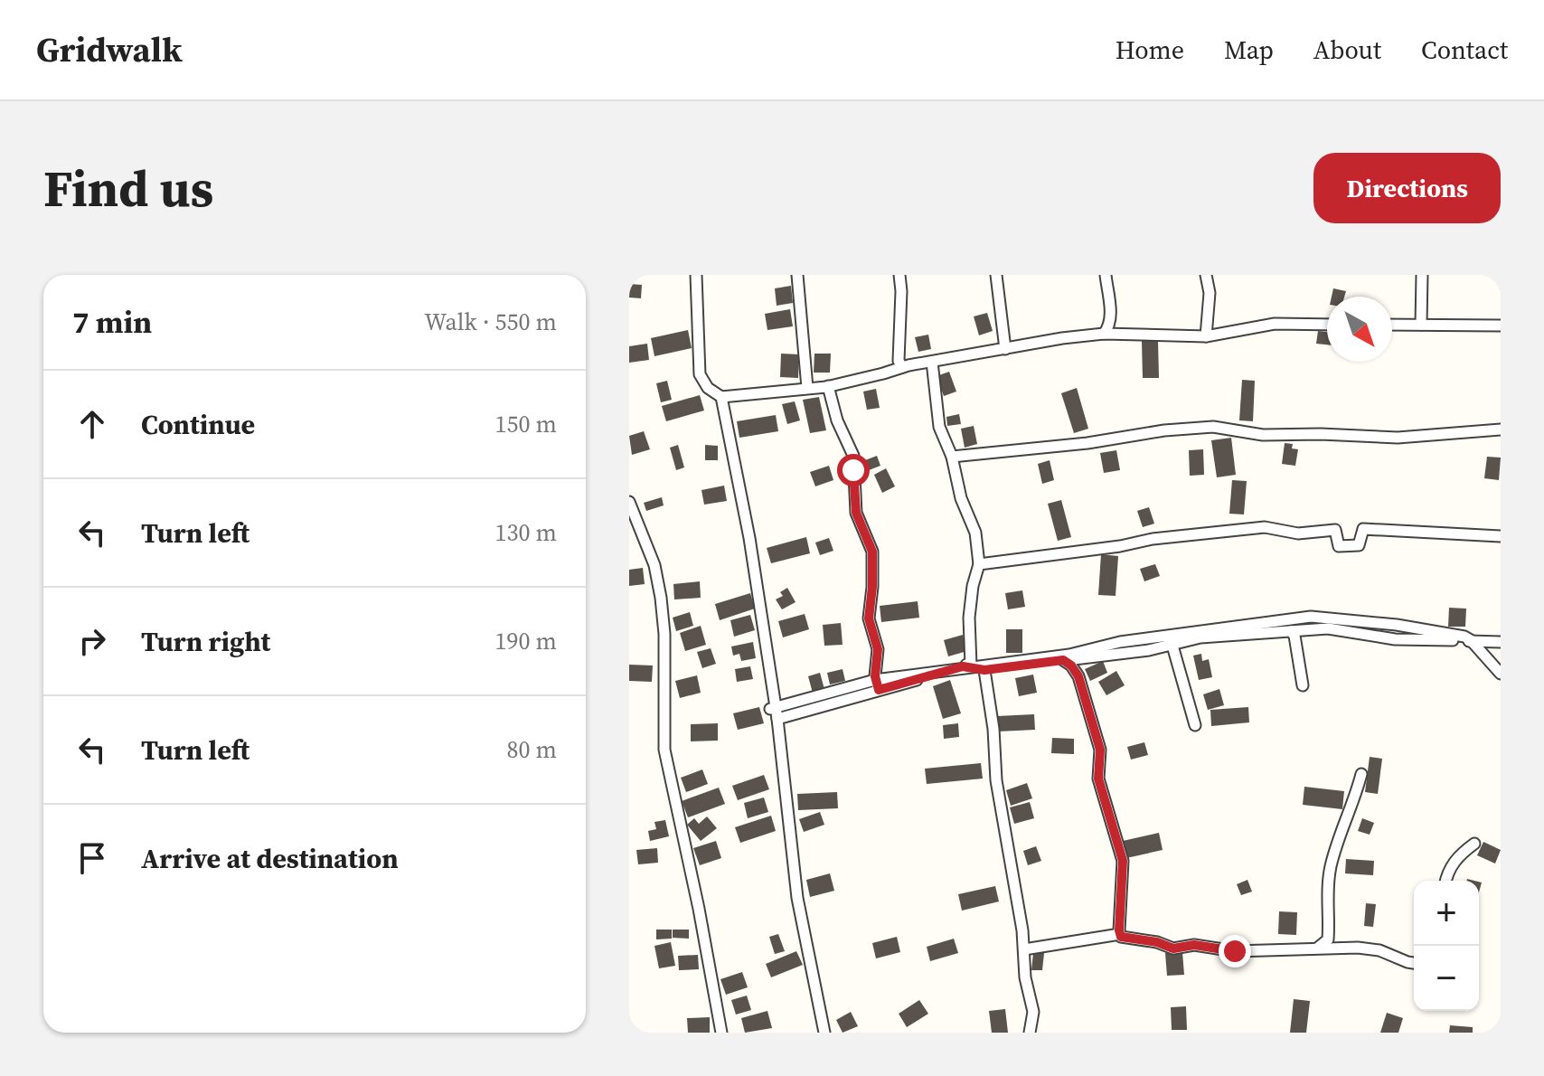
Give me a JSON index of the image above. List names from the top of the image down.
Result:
{
  "north": "bottom right",
  "page": {
    "header": "Gridwalk",
    "nav": [
      "Home",
      "Map",
      "About",
      "Contact"
    ],
    "buttons": "Directions",
    "title": "Find us",
    "heading": ["7 min", "Walk · 550 m"],
    "list": [
      ["Continue", "150 m"],
      ["Turn left", "130 m"],
      ["Turn right", "190 m"],
      ["Turn left", "80 m"],
      "Arrive at destination"
    ],
    "map_buttons": ["+", "−"]
  }
}
